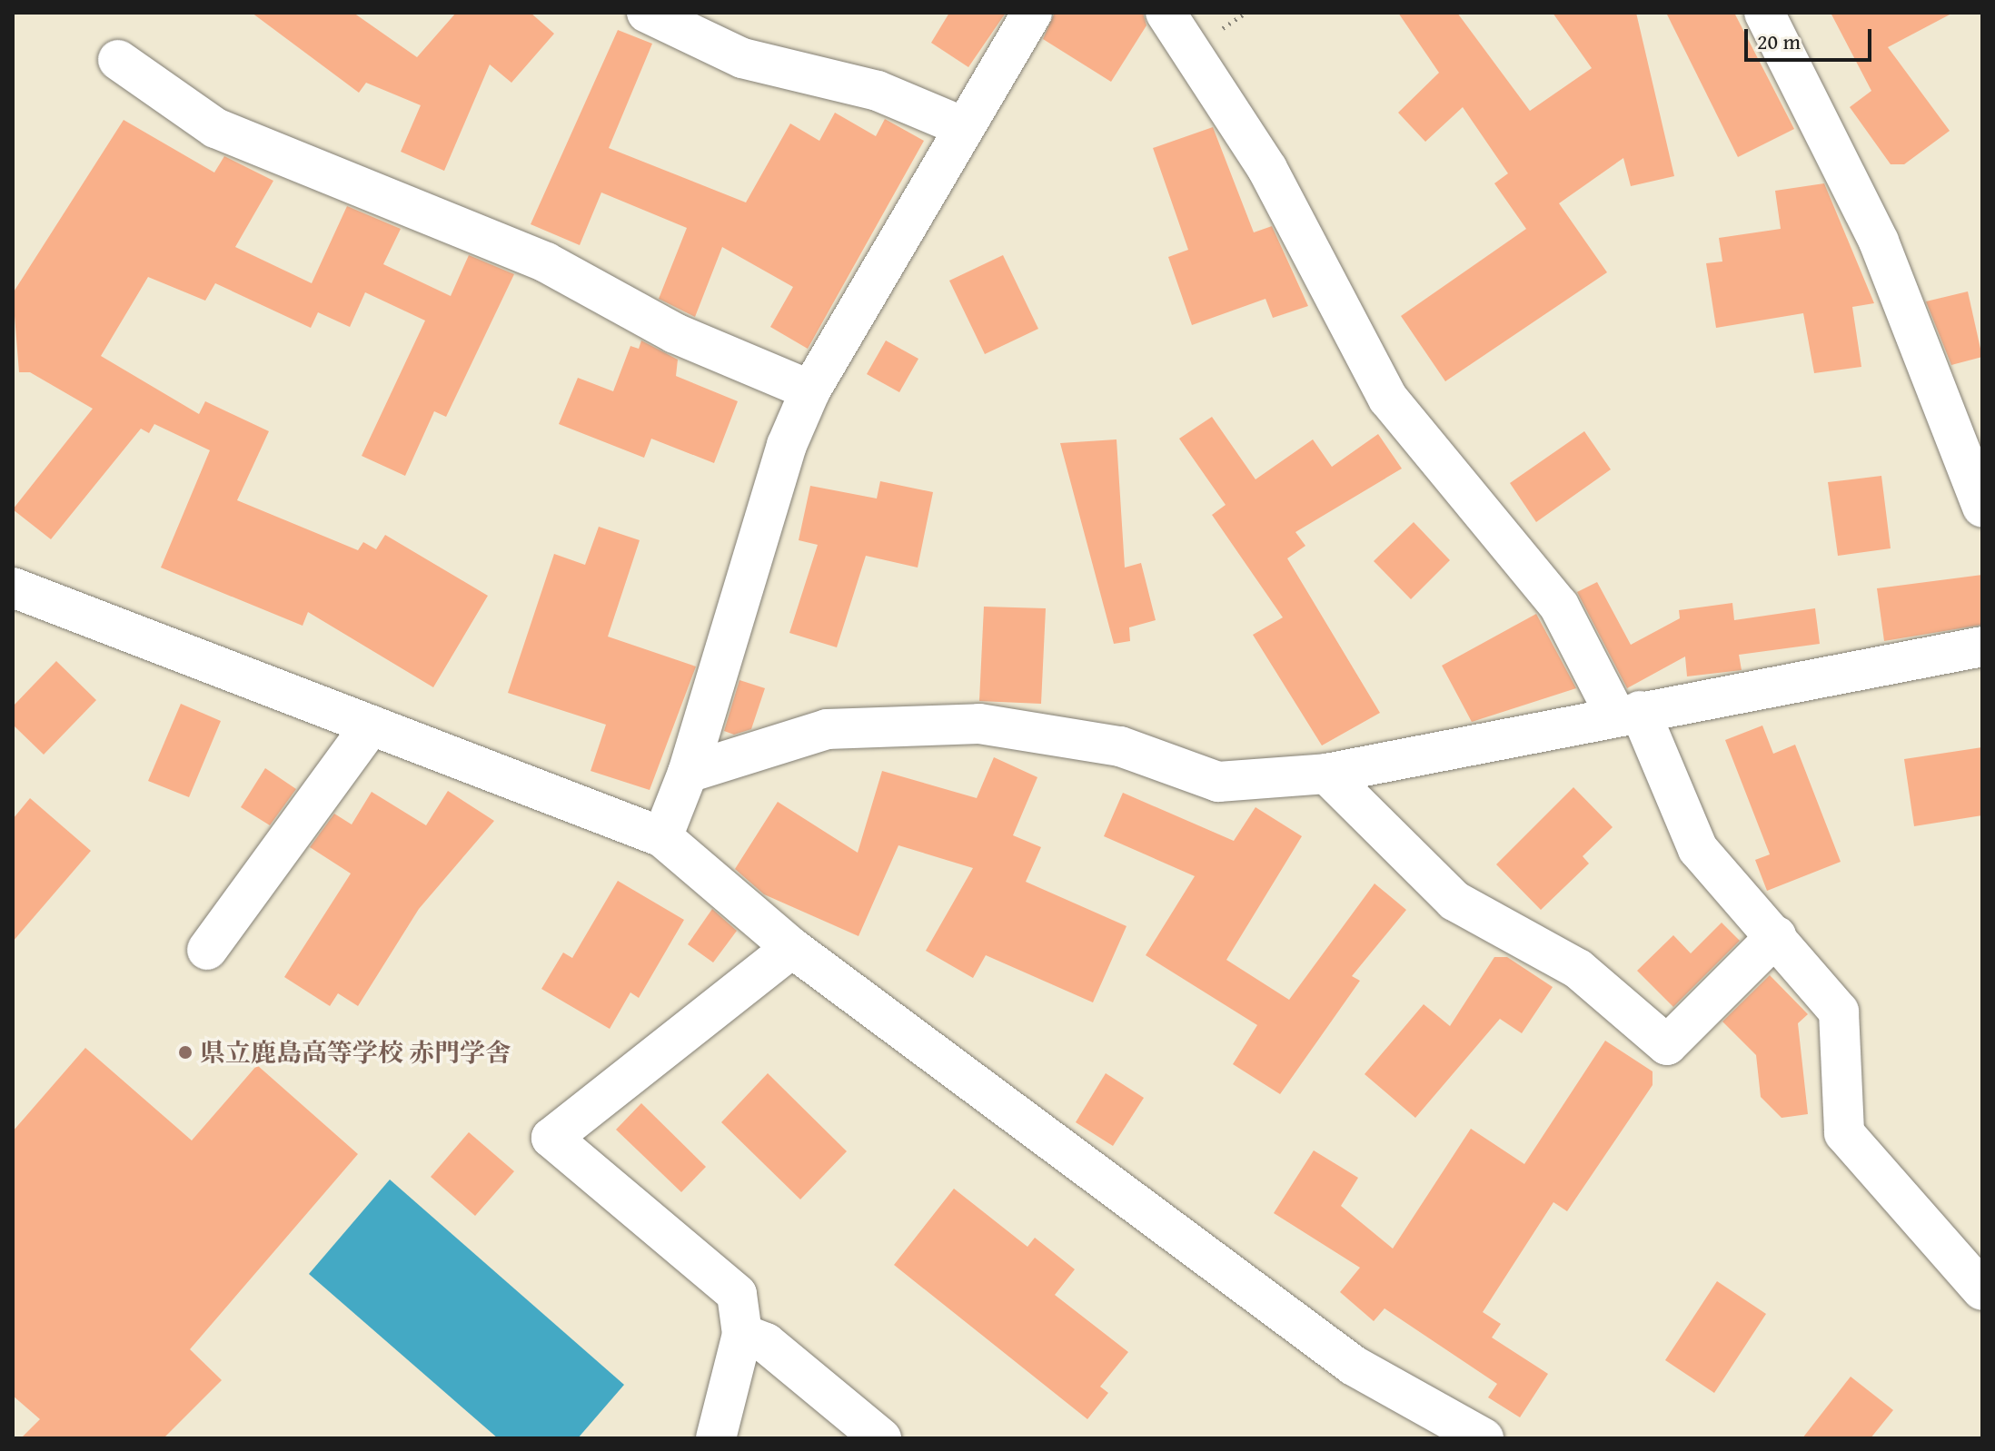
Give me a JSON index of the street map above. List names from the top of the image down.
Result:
{
  "places": ["県立鹿島高等学校 赤門学舎"],
  "scale_bar": "20 m"
}
